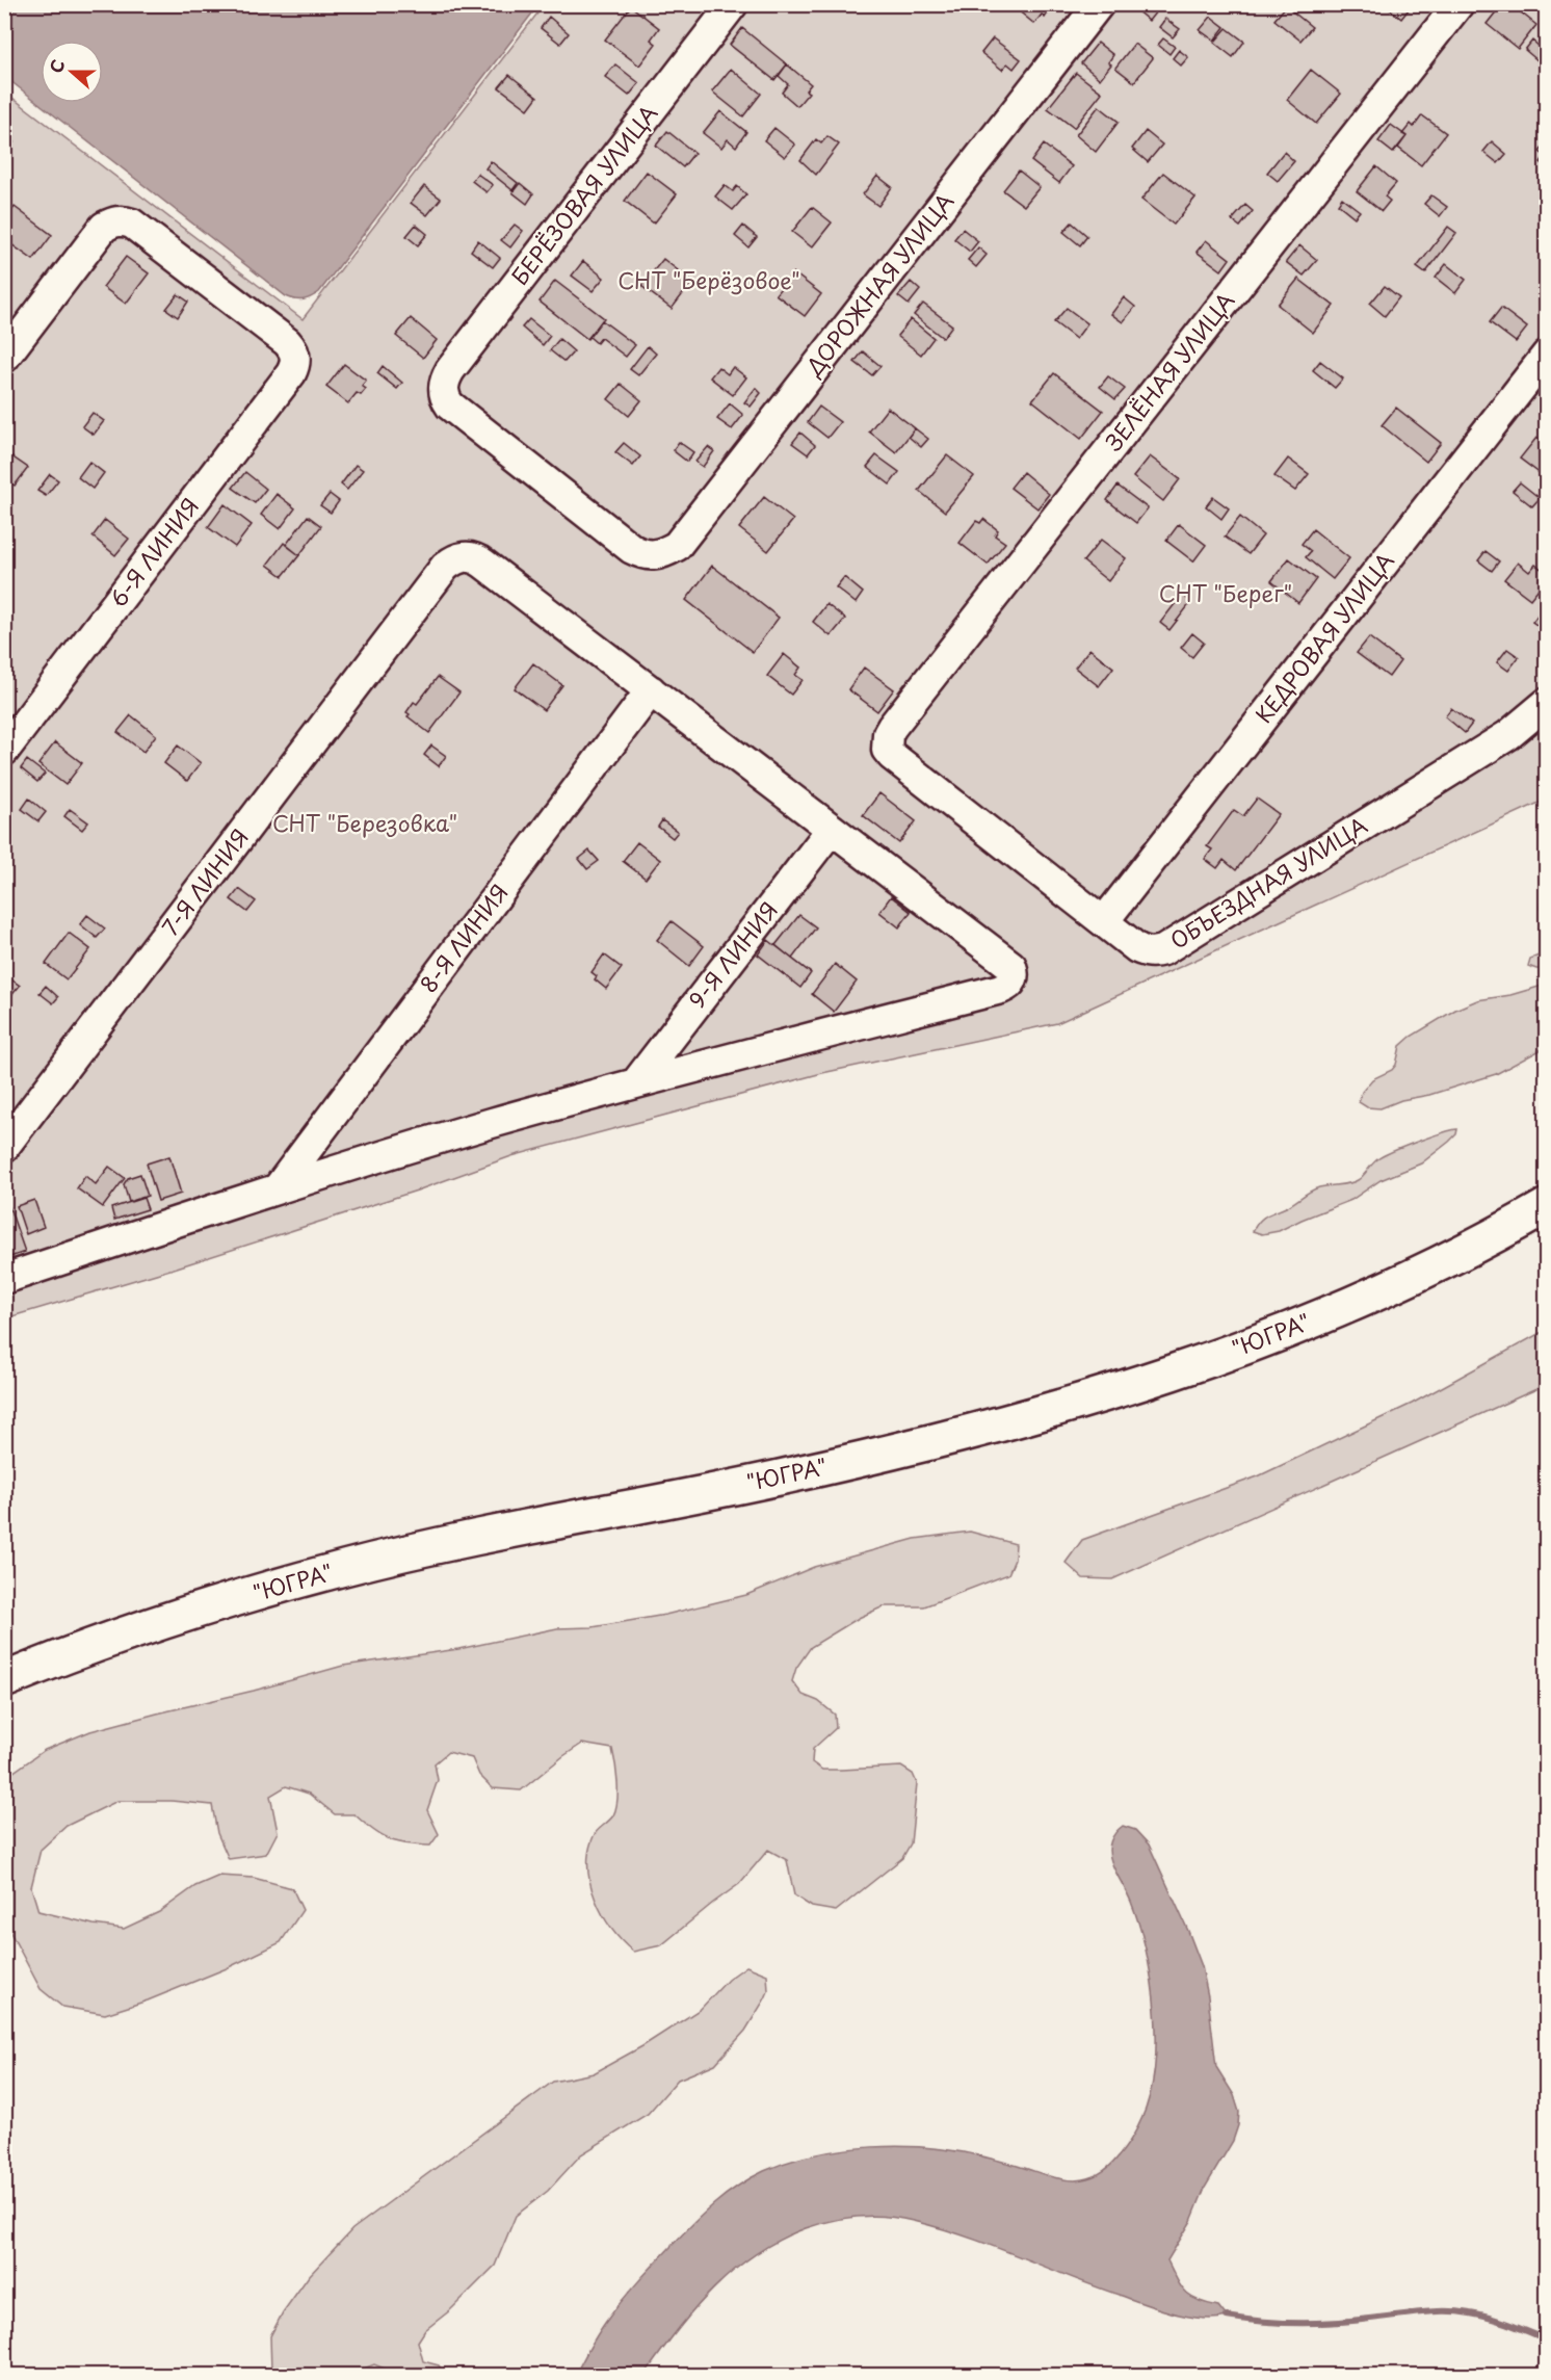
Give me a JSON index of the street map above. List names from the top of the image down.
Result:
{
  "streets": {
    "highway": ["\"ЮГРА\""],
    "street": [
      "БЕРЁЗОВАЯ УЛИЦА",
      "ДОРОЖНАЯ УЛИЦА",
      "ЗЕЛЁНАЯ УЛИЦА",
      "6-Я ЛИНИЯ",
      "КЕДРОВАЯ УЛИЦА",
      "7-Я ЛИНИЯ",
      "ОБЪЕЗДНАЯ УЛИЦА",
      "8-Я ЛИНИЯ",
      "9-Я ЛИНИЯ"
    ]
  },
  "crossings": [
    ["БЕРЁЗОВАЯ УЛИЦА", "ДОРОЖНАЯ УЛИЦА"],
    ["ЗЕЛЁНАЯ УЛИЦА", "ОБЪЕЗДНАЯ УЛИЦА"],
    ["КЕДРОВАЯ УЛИЦА", "ОБЪЕЗДНАЯ УЛИЦА"],
    ["7-Я ЛИНИЯ", "8-Я ЛИНИЯ"]
  ],
  "parks": ["СНТ \"Берёзовое\"", "СНТ \"Берег\"", "СНТ \"Березовка\""],
  "north": "left"
}
